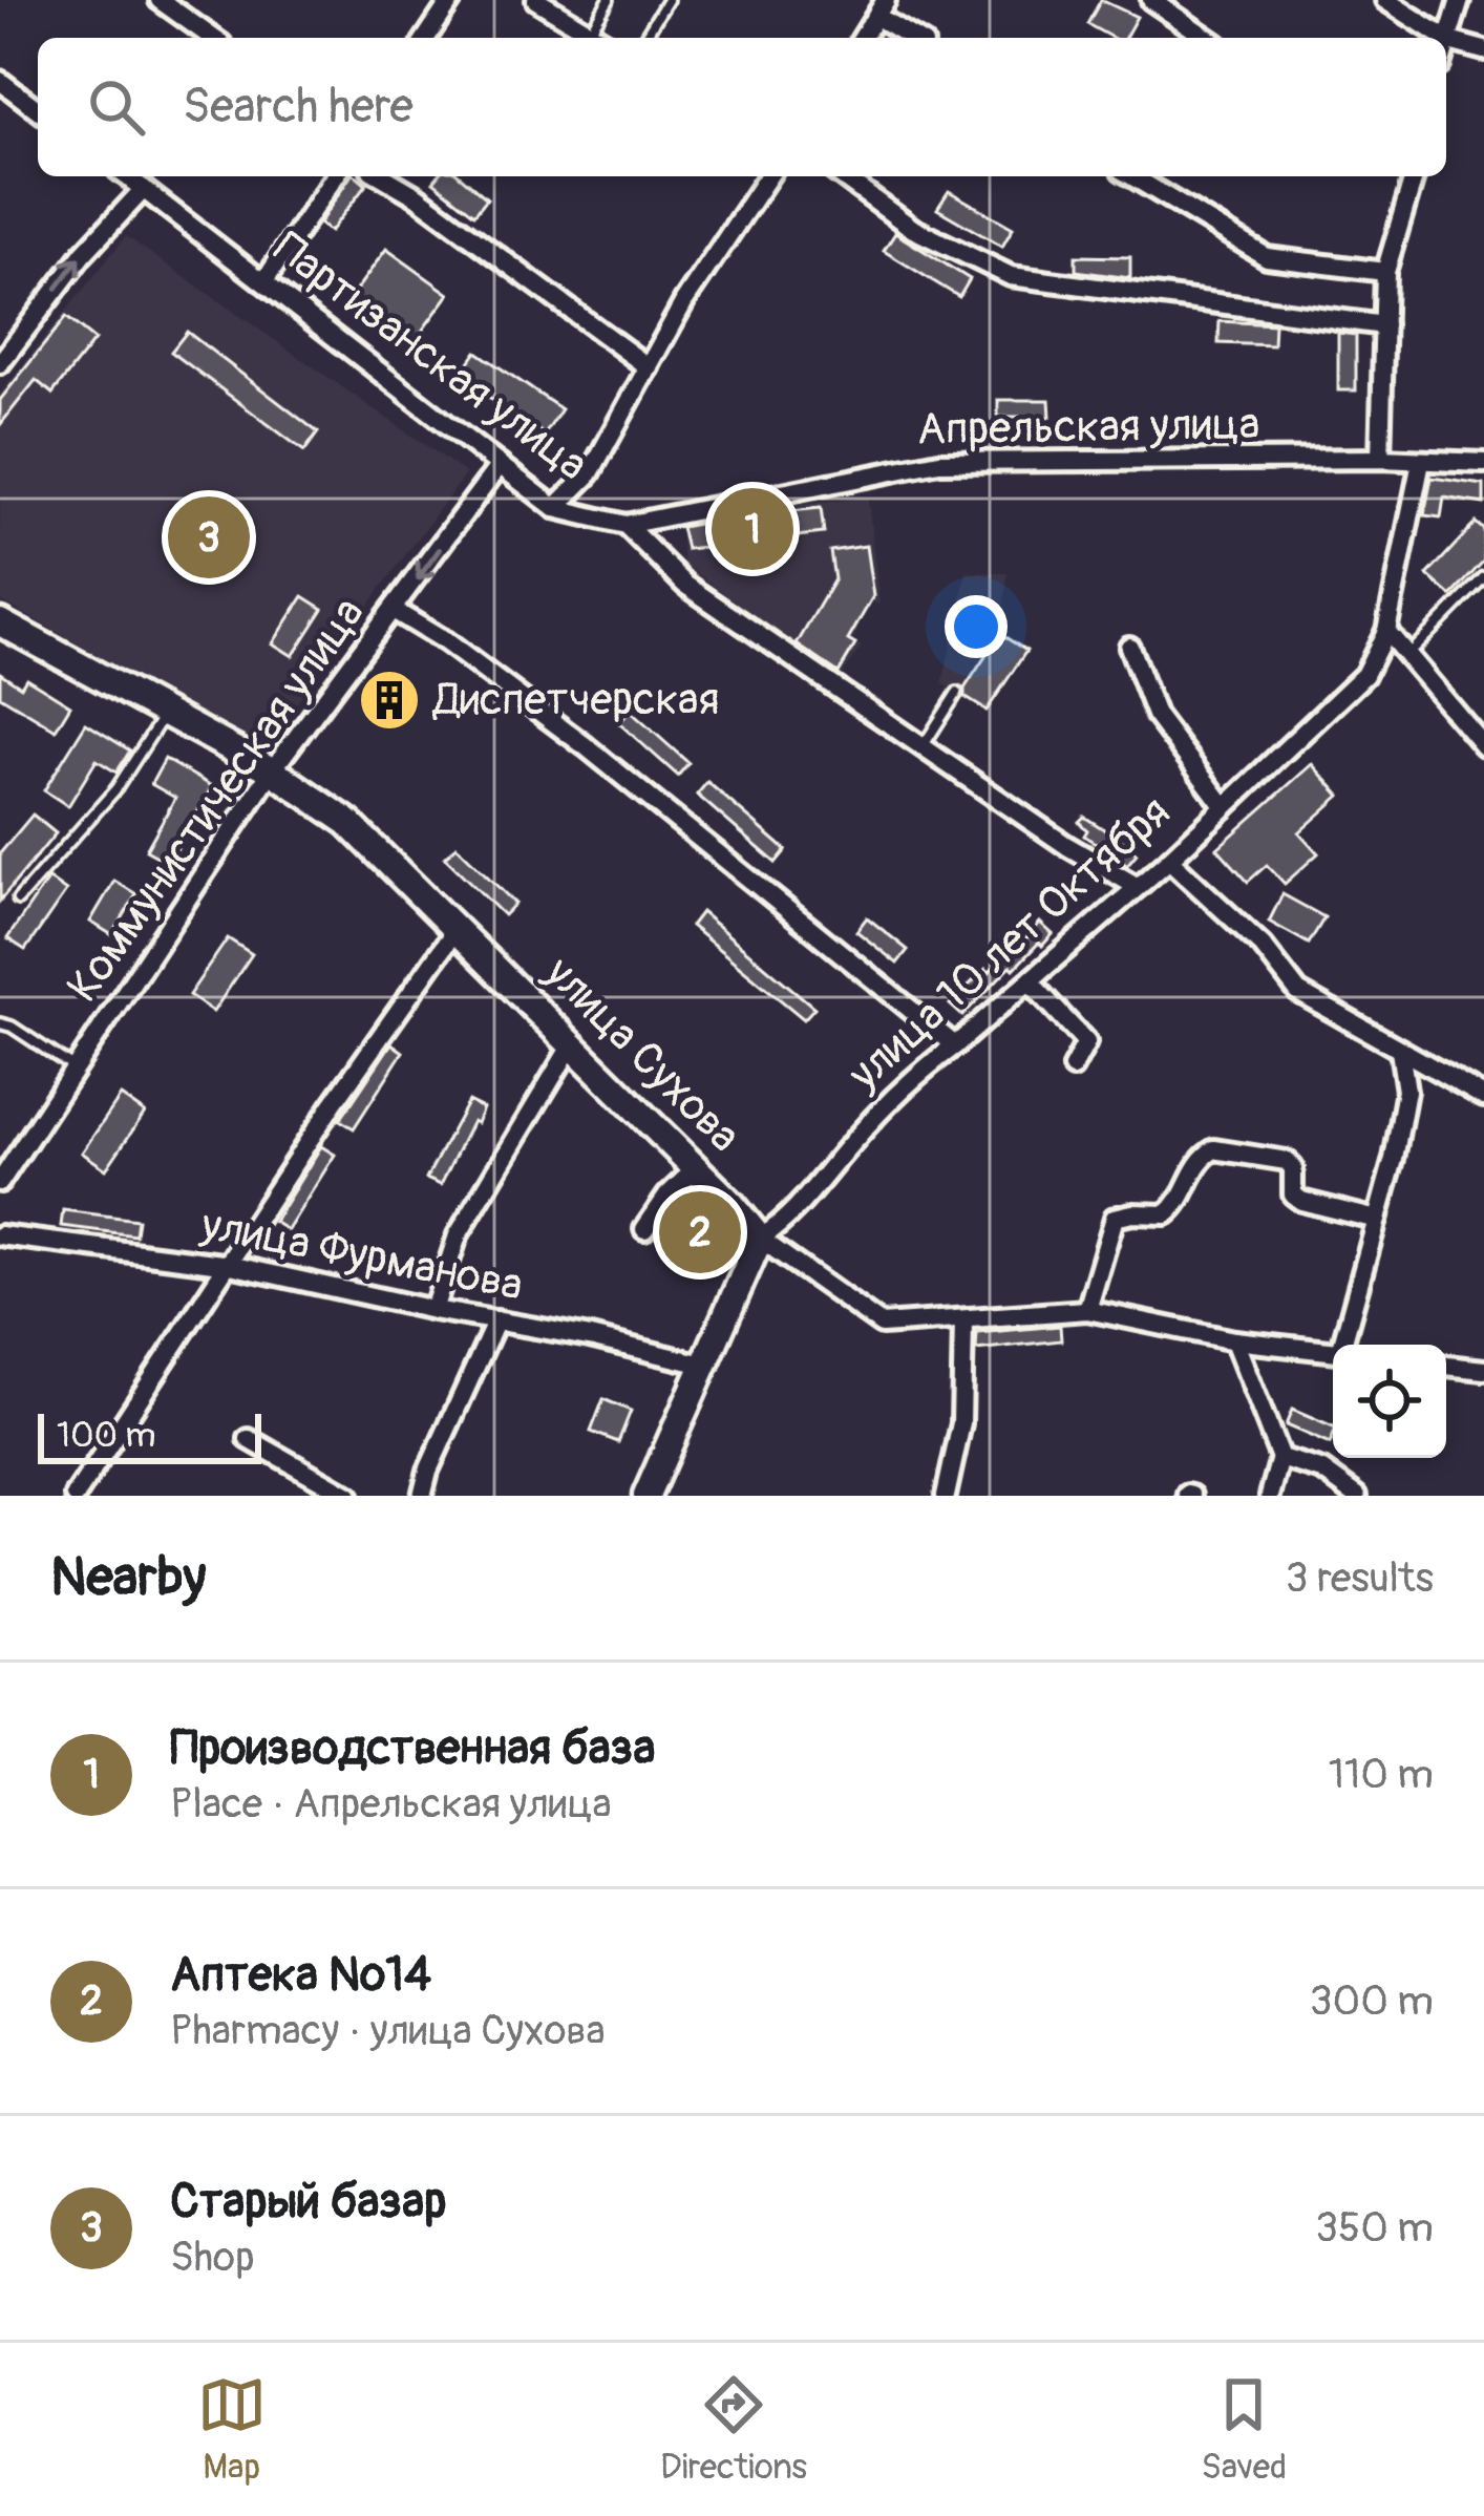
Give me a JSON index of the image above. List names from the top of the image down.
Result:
{
  "streets": {
    "street": [
      "Партизанская улица",
      "Апрельская улица",
      "Коммунистическая улица",
      "улица 10 лет Октября",
      "улица Сухова",
      "улица Фурманова"
    ]
  },
  "crossings": [
    ["Партизанская улица", "Апрельская улица"],
    ["Партизанская улица", "Коммунистическая улица"],
    ["Апрельская улица", "улица 10 лет Октября"],
    ["Коммунистическая улица", "улица Сухова"],
    ["улица 10 лет Октября", "улица Сухова"],
    ["улица 10 лет Октября", "улица Фурманова"]
  ],
  "places": {
    "building": ["Диспетчерская"]
  },
  "scale_bar": "100 m",
  "page": {
    "search": "Search here",
    "pins": ["1", "3", "2"],
    "scale": "100 m",
    "heading": ["Nearby", "3 results"],
    "list": [
      {
        "mark": "1",
        "name": "Производственная база",
        "note": "Place · Апрельская улица",
        "value": "110 m"
      },
      {
        "mark": "2",
        "name": "Аптека №14",
        "note": "Pharmacy · улица Сухова",
        "value": "300 m"
      },
      {
        "mark": "3",
        "name": "Старый базар",
        "note": "Shop",
        "value": "350 m"
      }
    ],
    "nav": ["Map", "Directions", "Saved"]
  }
}
